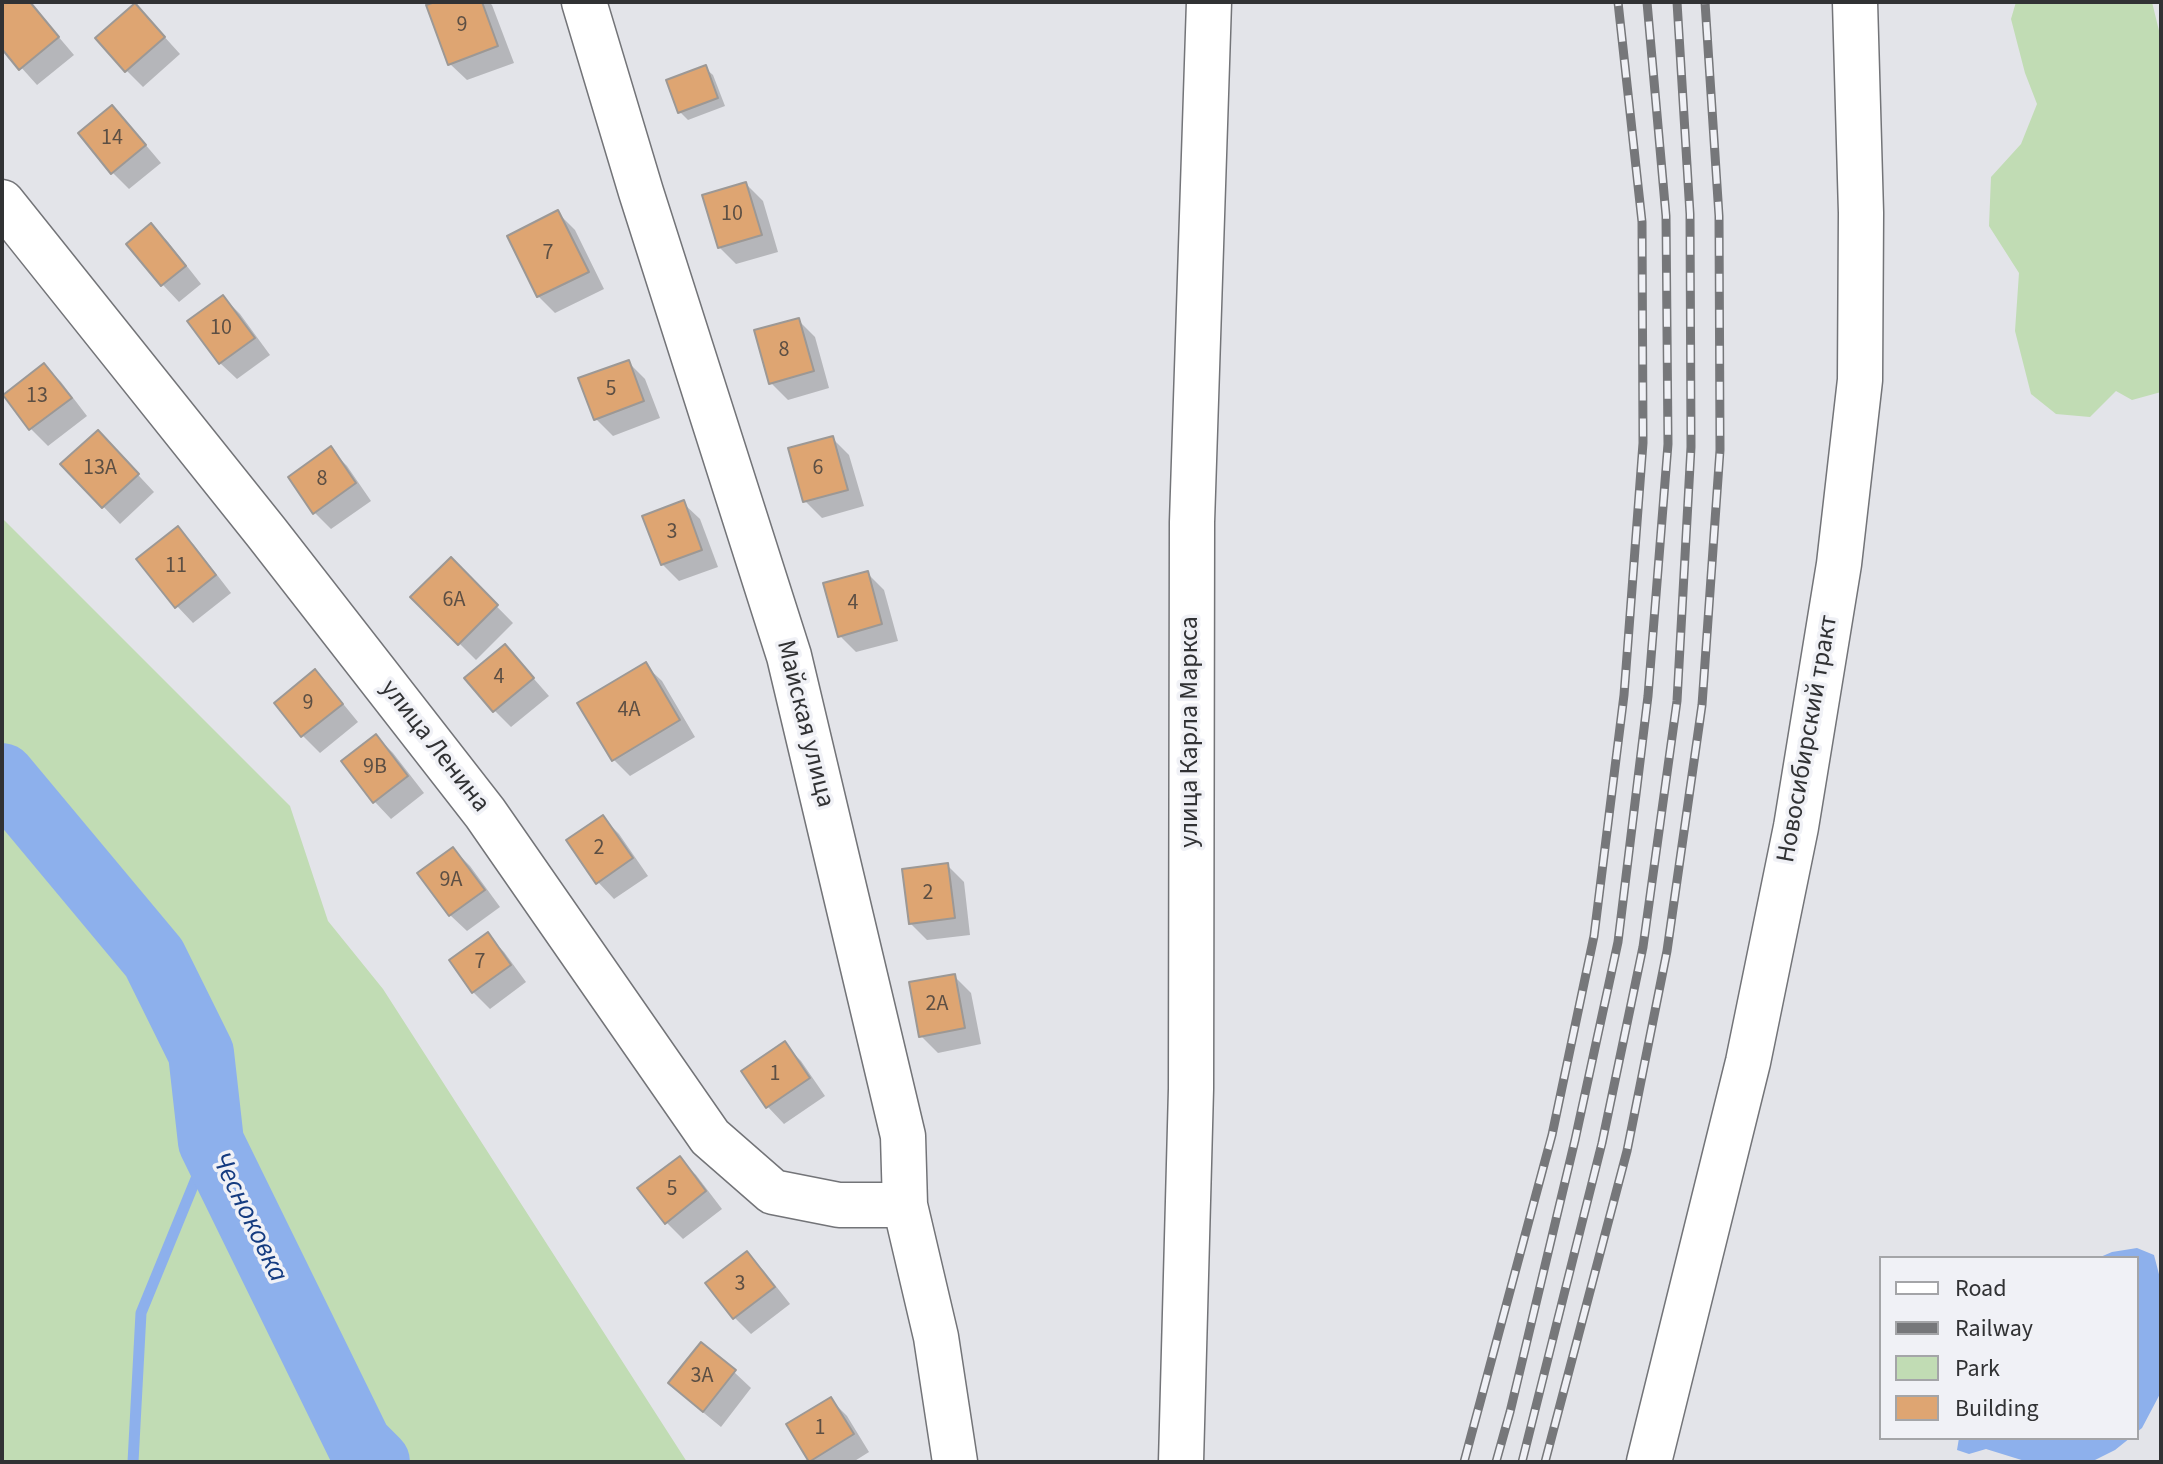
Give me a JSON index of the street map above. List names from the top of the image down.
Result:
{
  "streets": {
    "street": [
      "Майская улица",
      "улица Карла Маркса",
      "Новосибирский тракт",
      "улица Ленина"
    ]
  },
  "crossings": [
    ["Майская улица", "улица Ленина"]
  ],
  "water": ["Чесноковка"],
  "house_numbers": [
    "9",
    "14",
    "10",
    "7",
    "10",
    "8",
    "5",
    "13",
    "13А",
    "6",
    "8",
    "3",
    "11",
    "6А",
    "4",
    "4",
    "9",
    "4А",
    "9В",
    "2",
    "9А",
    "2",
    "7",
    "2А",
    "1",
    "5",
    "3",
    "3А",
    "1"
  ],
  "legend": [
    "Road",
    "Railway",
    "Park",
    "Building"
  ]
}
